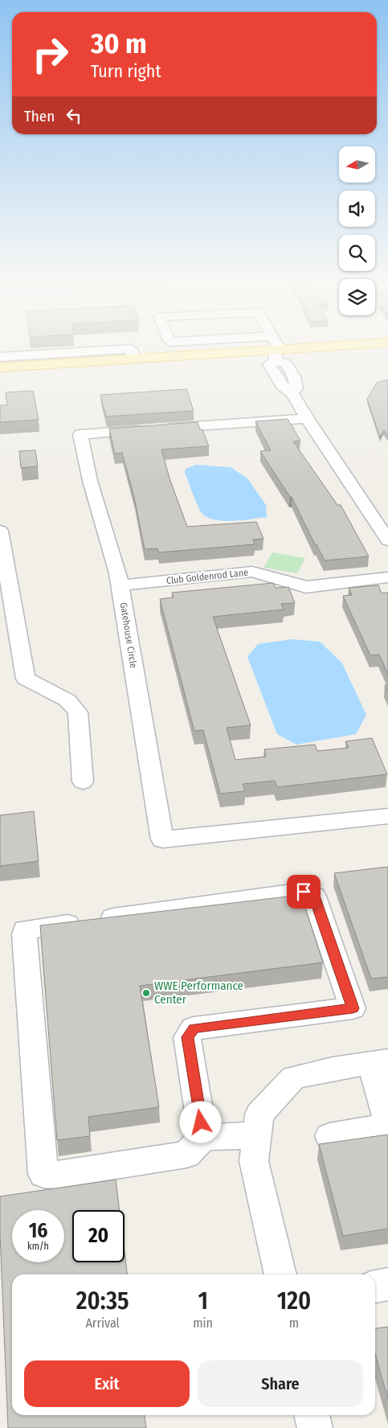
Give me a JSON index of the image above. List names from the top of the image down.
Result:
{
  "streets": {
    "street": ["Club Goldenrod Lane", "Gatehouse Circle"]
  },
  "crossings": [
    ["Club Goldenrod Lane", "Gatehouse Circle"]
  ],
  "places": ["WWE Performance Center"],
  "north": "left",
  "page": {
    "turn": ["30 m", "Turn right"],
    "then": "Then",
    "speed": "16 km/h",
    "limit": "20",
    "eta": [
      "20:35",
      "Arrival",
      "1",
      "min",
      "120",
      "m"
    ],
    "buttons": ["Exit", "Share"]
  }
}
